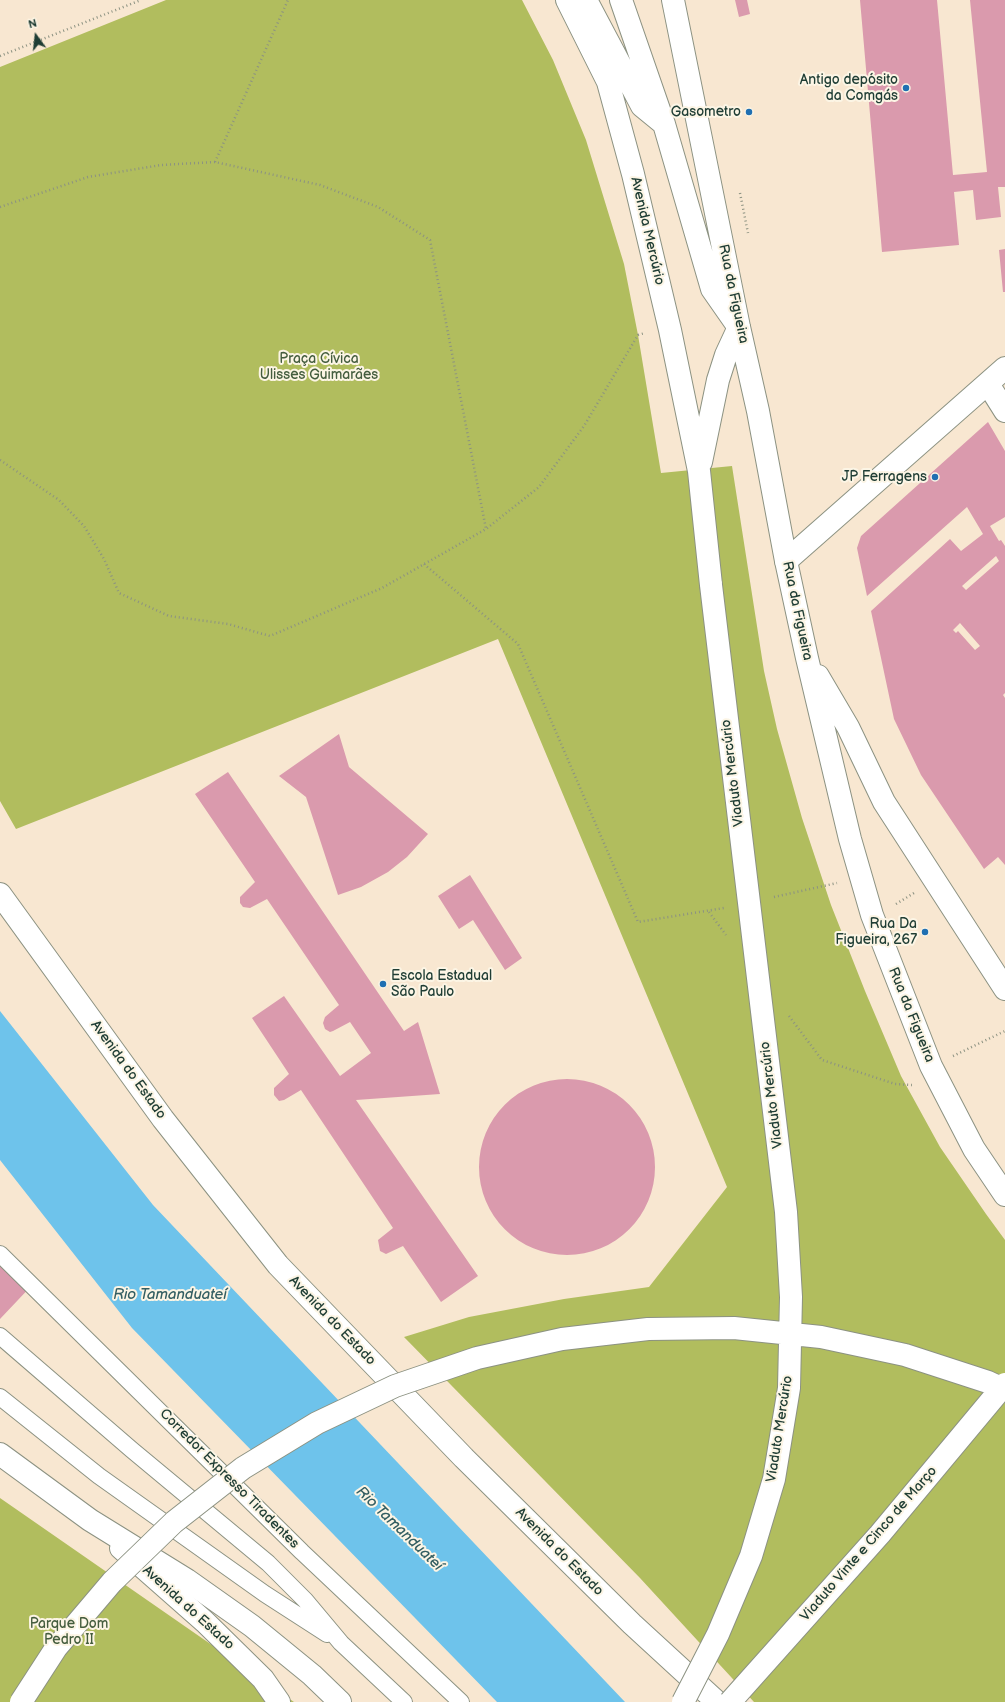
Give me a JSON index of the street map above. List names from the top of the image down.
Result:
{
  "streets": {
    "main road": [
      "Avenida Mercúrio",
      "Rua da Figueira",
      "Viaduto Mercúrio",
      "Avenida do Estado",
      "Viaduto Vinte e Cinco de Março"
    ],
    "lane": ["Corredor Expresso Tiradentes"]
  },
  "crossings": [
    ["Avenida Mercúrio", "Viaduto Mercúrio"]
  ],
  "water": ["Rio Tamanduateí"],
  "parks": ["Praça Cívica Ulisses Guimarães", "Parque Dom Pedro II"],
  "places": [
    "Antigo depósito da Comgás",
    "Gasometro",
    "JP Ferragens",
    "Rua Da Figueira, 267",
    "Escola Estadual São Paulo"
  ],
  "north": "top"
}
